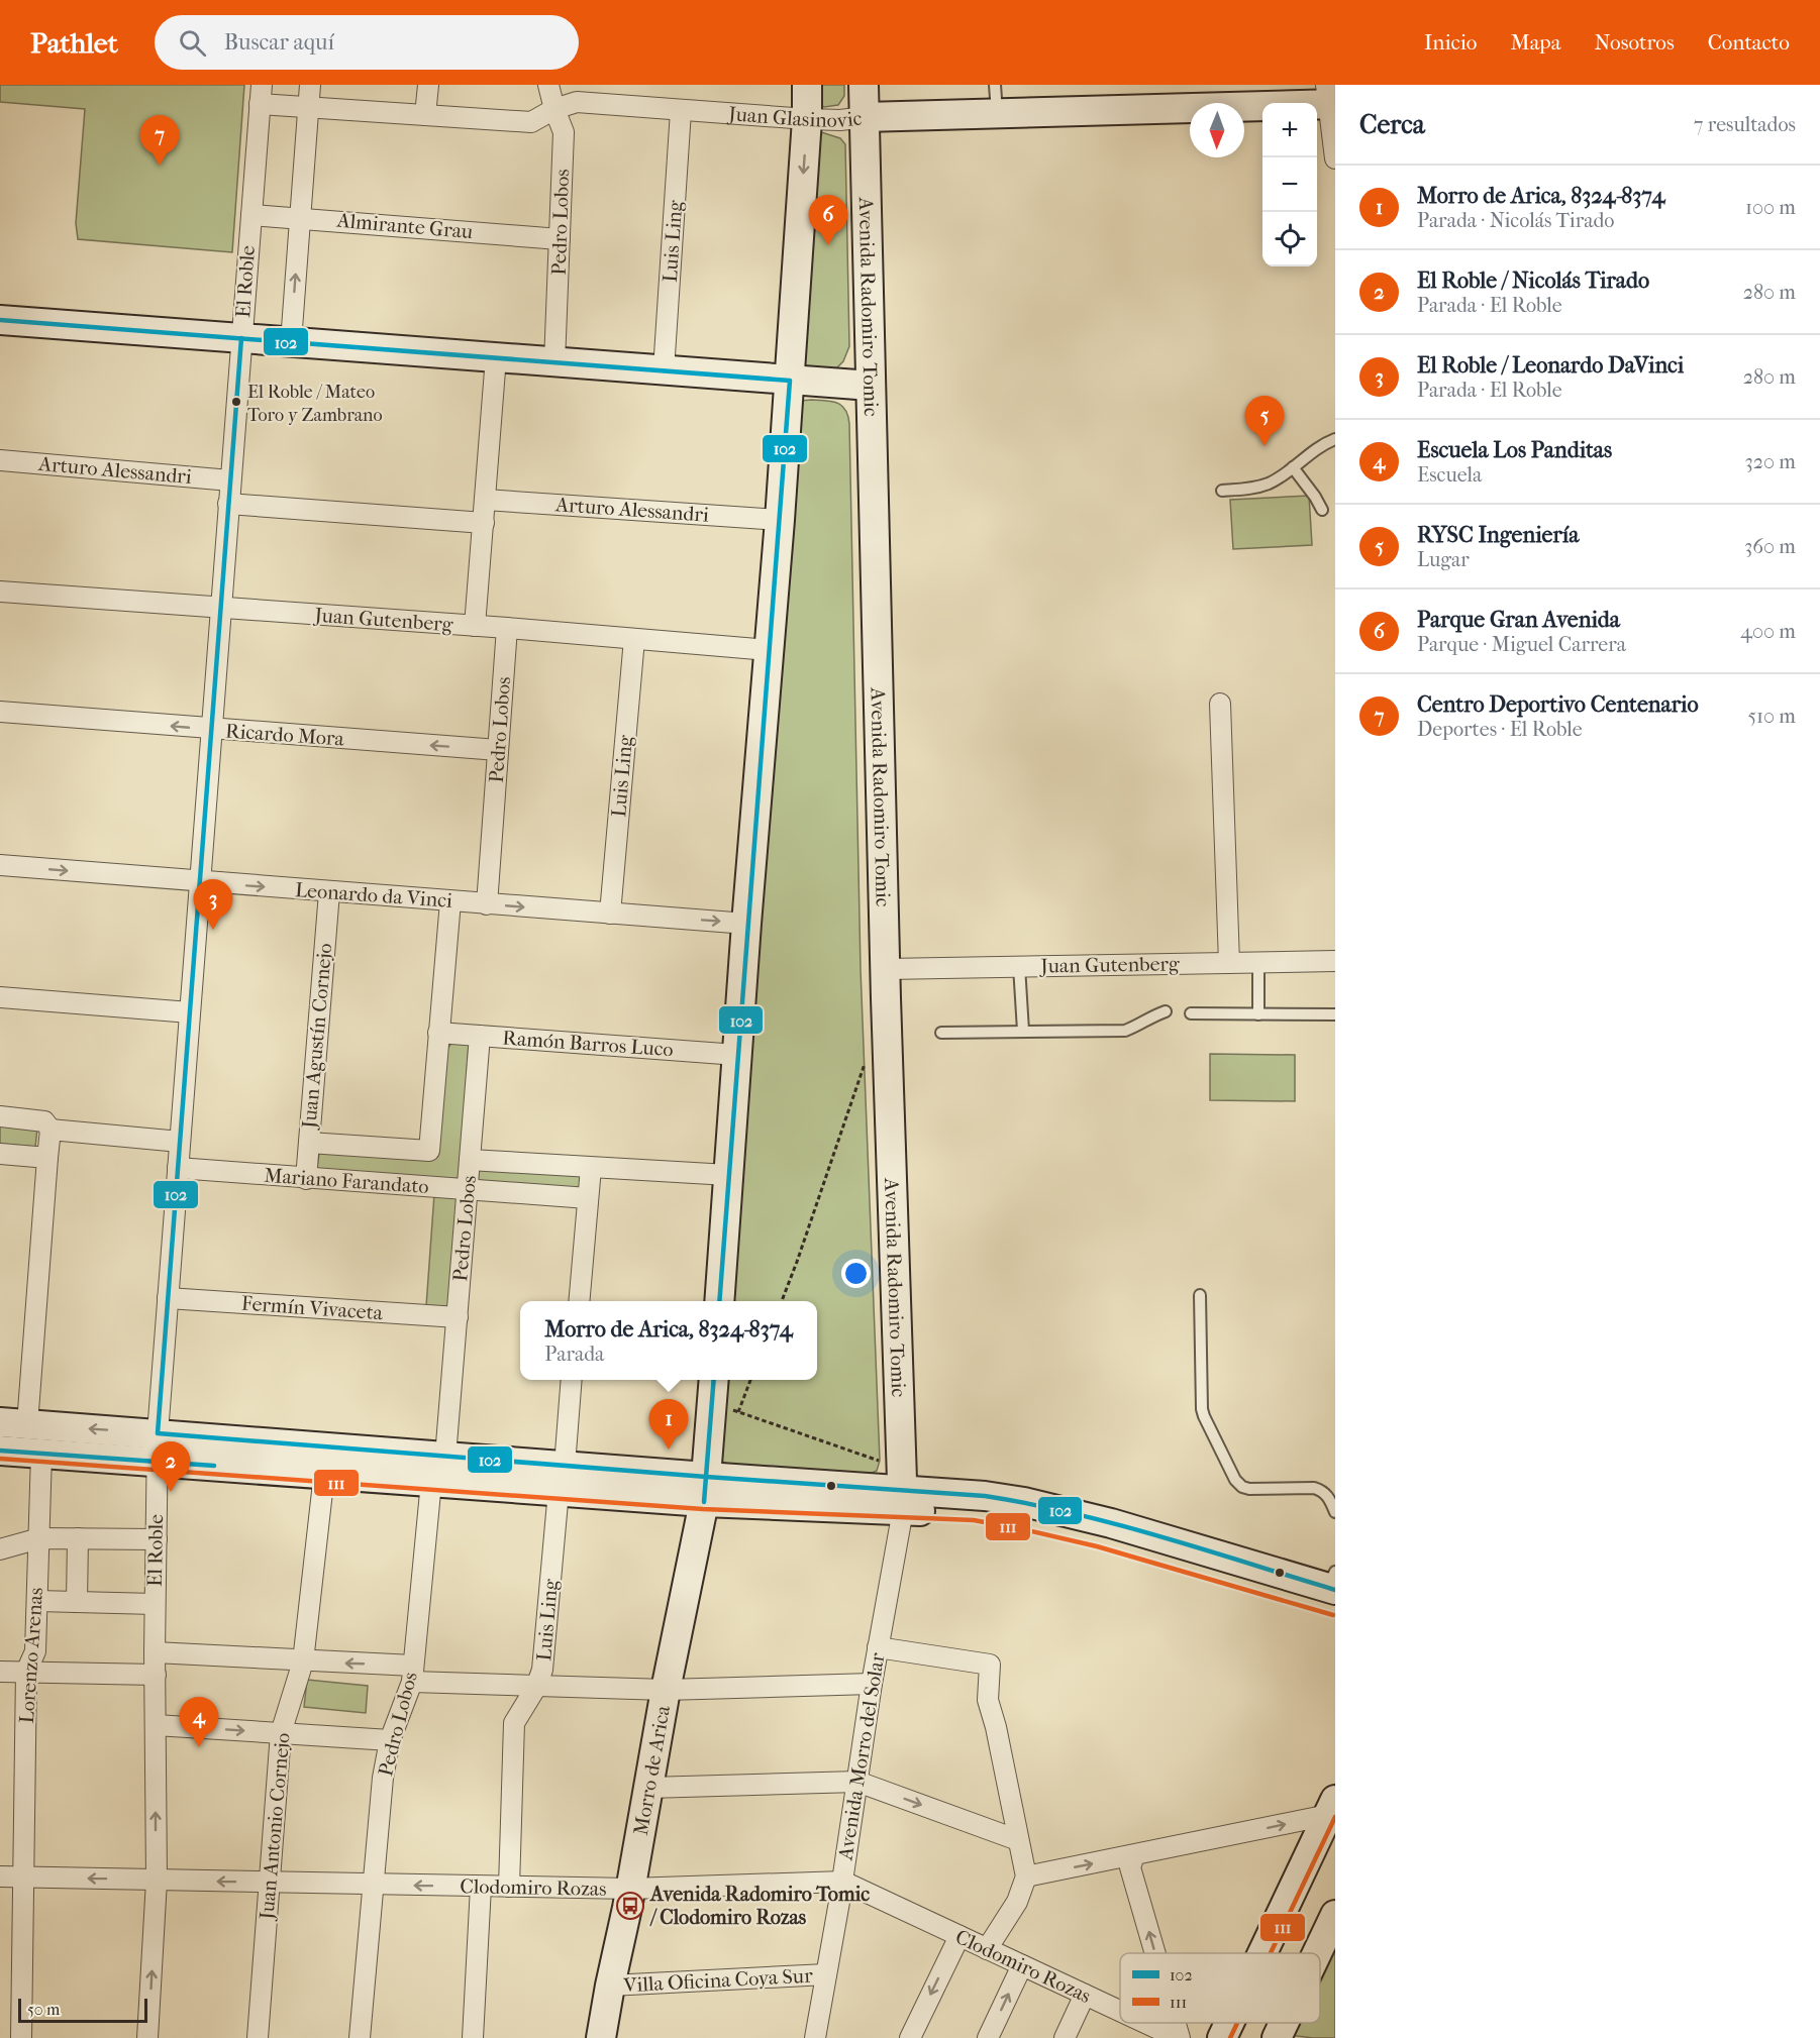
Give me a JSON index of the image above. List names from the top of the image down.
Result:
{
  "streets": {
    "street": [
      "Juan Glasinovic",
      "Pedro Lobos",
      "Almirante Grau",
      "Luis Ling",
      "El Roble",
      "Avenida Radomiro Tomic",
      "Arturo Alessandri",
      "Juan Gutenberg",
      "Ricardo Mora",
      "Leonardo da Vinci",
      "Juan Agustín Cornejo",
      "Ramón Barros Luco",
      "Mariano Farandato",
      "Fermín Vivaceta",
      "Lorenzo Arenas",
      "Avenida Morro del Solar",
      "Morro de Arica",
      "Juan Antonio Cornejo",
      "Clodomiro Rozas",
      "Villa Oficina Coya Sur"
    ]
  },
  "crossings": [
    ["Juan Glasinovic", "Pedro Lobos"],
    ["Juan Glasinovic", "Luis Ling"],
    ["Juan Glasinovic", "El Roble"],
    ["Juan Glasinovic", "Avenida Radomiro Tomic"],
    ["Pedro Lobos", "Almirante Grau"],
    ["Pedro Lobos", "Juan Gutenberg"],
    ["Pedro Lobos", "Ricardo Mora"],
    ["Pedro Lobos", "Leonardo da Vinci"],
    ["Pedro Lobos", "Ramón Barros Luco"],
    ["Pedro Lobos", "Mariano Farandato"],
    ["Pedro Lobos", "Fermín Vivaceta"],
    ["Pedro Lobos", "Clodomiro Rozas"],
    ["Almirante Grau", "El Roble"],
    ["Luis Ling", "Juan Gutenberg"],
    ["Luis Ling", "Leonardo da Vinci"],
    ["Luis Ling", "Clodomiro Rozas"],
    ["El Roble", "Arturo Alessandri"],
    ["El Roble", "Juan Gutenberg"],
    ["El Roble", "Ricardo Mora"],
    ["El Roble", "Leonardo da Vinci"],
    ["El Roble", "Mariano Farandato"],
    ["El Roble", "Fermín Vivaceta"],
    ["El Roble", "Clodomiro Rozas"],
    ["Avenida Radomiro Tomic", "Juan Gutenberg"],
    ["Avenida Radomiro Tomic", "Avenida Morro del Solar"],
    ["Leonardo da Vinci", "Juan Agustín Cornejo"],
    ["Juan Agustín Cornejo", "Mariano Farandato"],
    ["Ramón Barros Luco", "Mariano Farandato"],
    ["Lorenzo Arenas", "Clodomiro Rozas"],
    ["Avenida Morro del Solar", "Clodomiro Rozas"],
    ["Avenida Morro del Solar", "Villa Oficina Coya Sur"],
    ["Morro de Arica", "Clodomiro Rozas"],
    ["Morro de Arica", "Villa Oficina Coya Sur"],
    ["Juan Antonio Cornejo", "Clodomiro Rozas"]
  ],
  "one_way": ["Ricardo Mora"],
  "places": {
    "other": ["El Roble / Mateo Toro y Zambrano"],
    "bus stop": ["Avenida Radomiro Tomic / Clodomiro Rozas"]
  },
  "lines": ["transit line 102", "transit line 111"],
  "legend": ["102", "111"],
  "scale_bar": "50 m",
  "north": "bottom",
  "page": {
    "header": "Pathlet",
    "search": "Buscar aquí",
    "nav": [
      "Inicio",
      "Mapa",
      "Nosotros",
      "Contacto"
    ],
    "heading": ["Cerca", "7 resultados"],
    "map_buttons": ["+", "−"],
    "pins": [
      "7",
      "6",
      "5",
      "3",
      "1",
      "2",
      "4"
    ],
    "list": [
      {
        "mark": "1",
        "name": "Morro de Arica, 8324-8374",
        "note": "Parada · Nicolás Tirado",
        "value": "100 m"
      },
      {
        "mark": "2",
        "name": "El Roble / Nicolás Tirado",
        "note": "Parada · El Roble",
        "value": "280 m"
      },
      {
        "mark": "3",
        "name": "El Roble / Leonardo DaVinci",
        "note": "Parada · El Roble",
        "value": "280 m"
      },
      {
        "mark": "4",
        "name": "Escuela Los Panditas",
        "note": "Escuela",
        "value": "320 m"
      },
      {
        "mark": "5",
        "name": "RYSC Ingeniería",
        "note": "Lugar",
        "value": "360 m"
      },
      {
        "mark": "6",
        "name": "Parque Gran Avenida",
        "note": "Parque · Miguel Carrera",
        "value": "400 m"
      },
      {
        "mark": "7",
        "name": "Centro Deportivo Centenario",
        "note": "Deportes · El Roble",
        "value": "510 m"
      }
    ],
    "popup": ["Morro de Arica, 8324-8374", "Parada"],
    "scale": "50 m"
  }
}
